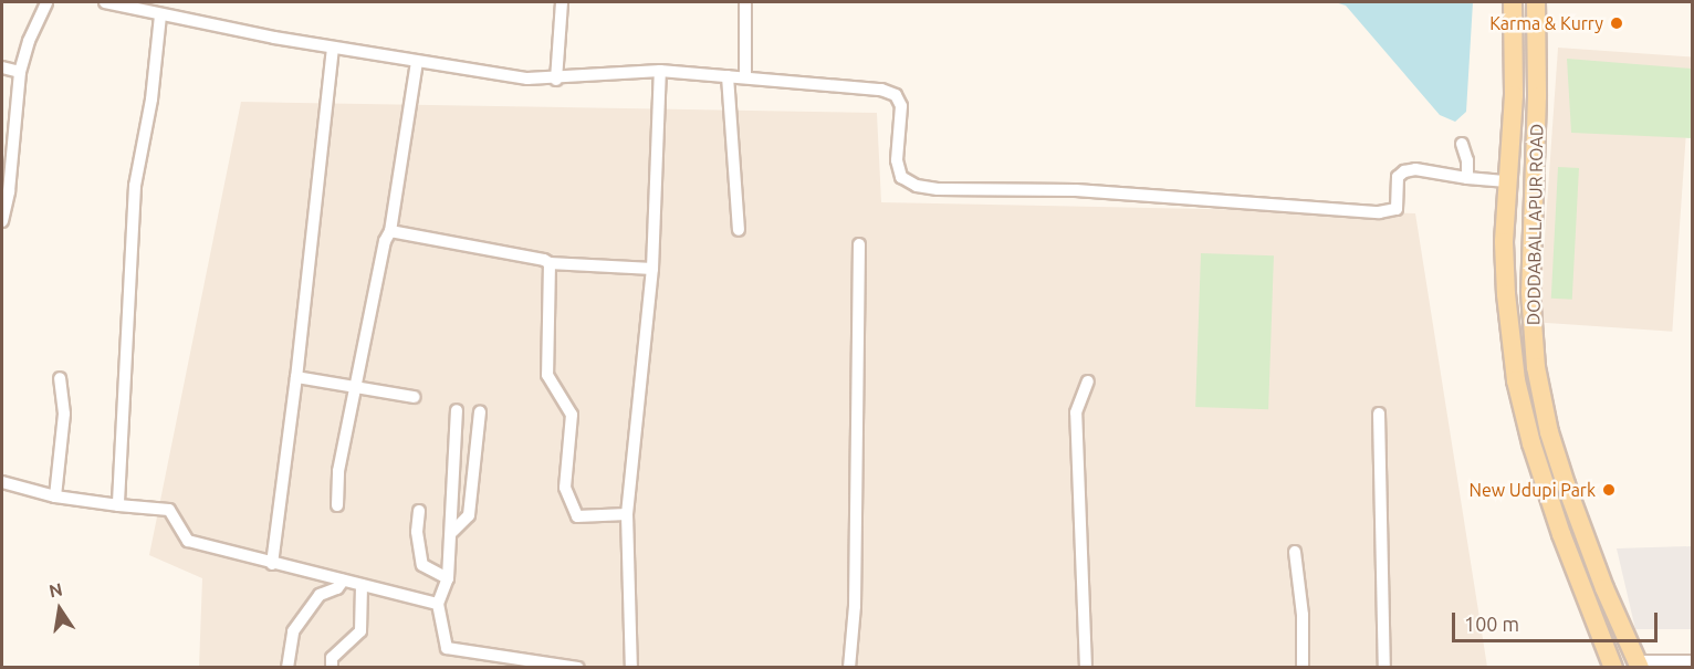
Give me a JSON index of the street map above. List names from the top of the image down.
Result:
{
  "streets": {
    "main road": ["DODDABALLAPUR ROAD"]
  },
  "places": ["Karma & Kurry", "New Udupi Park"],
  "scale_bar": "100 m",
  "north": "top"
}
